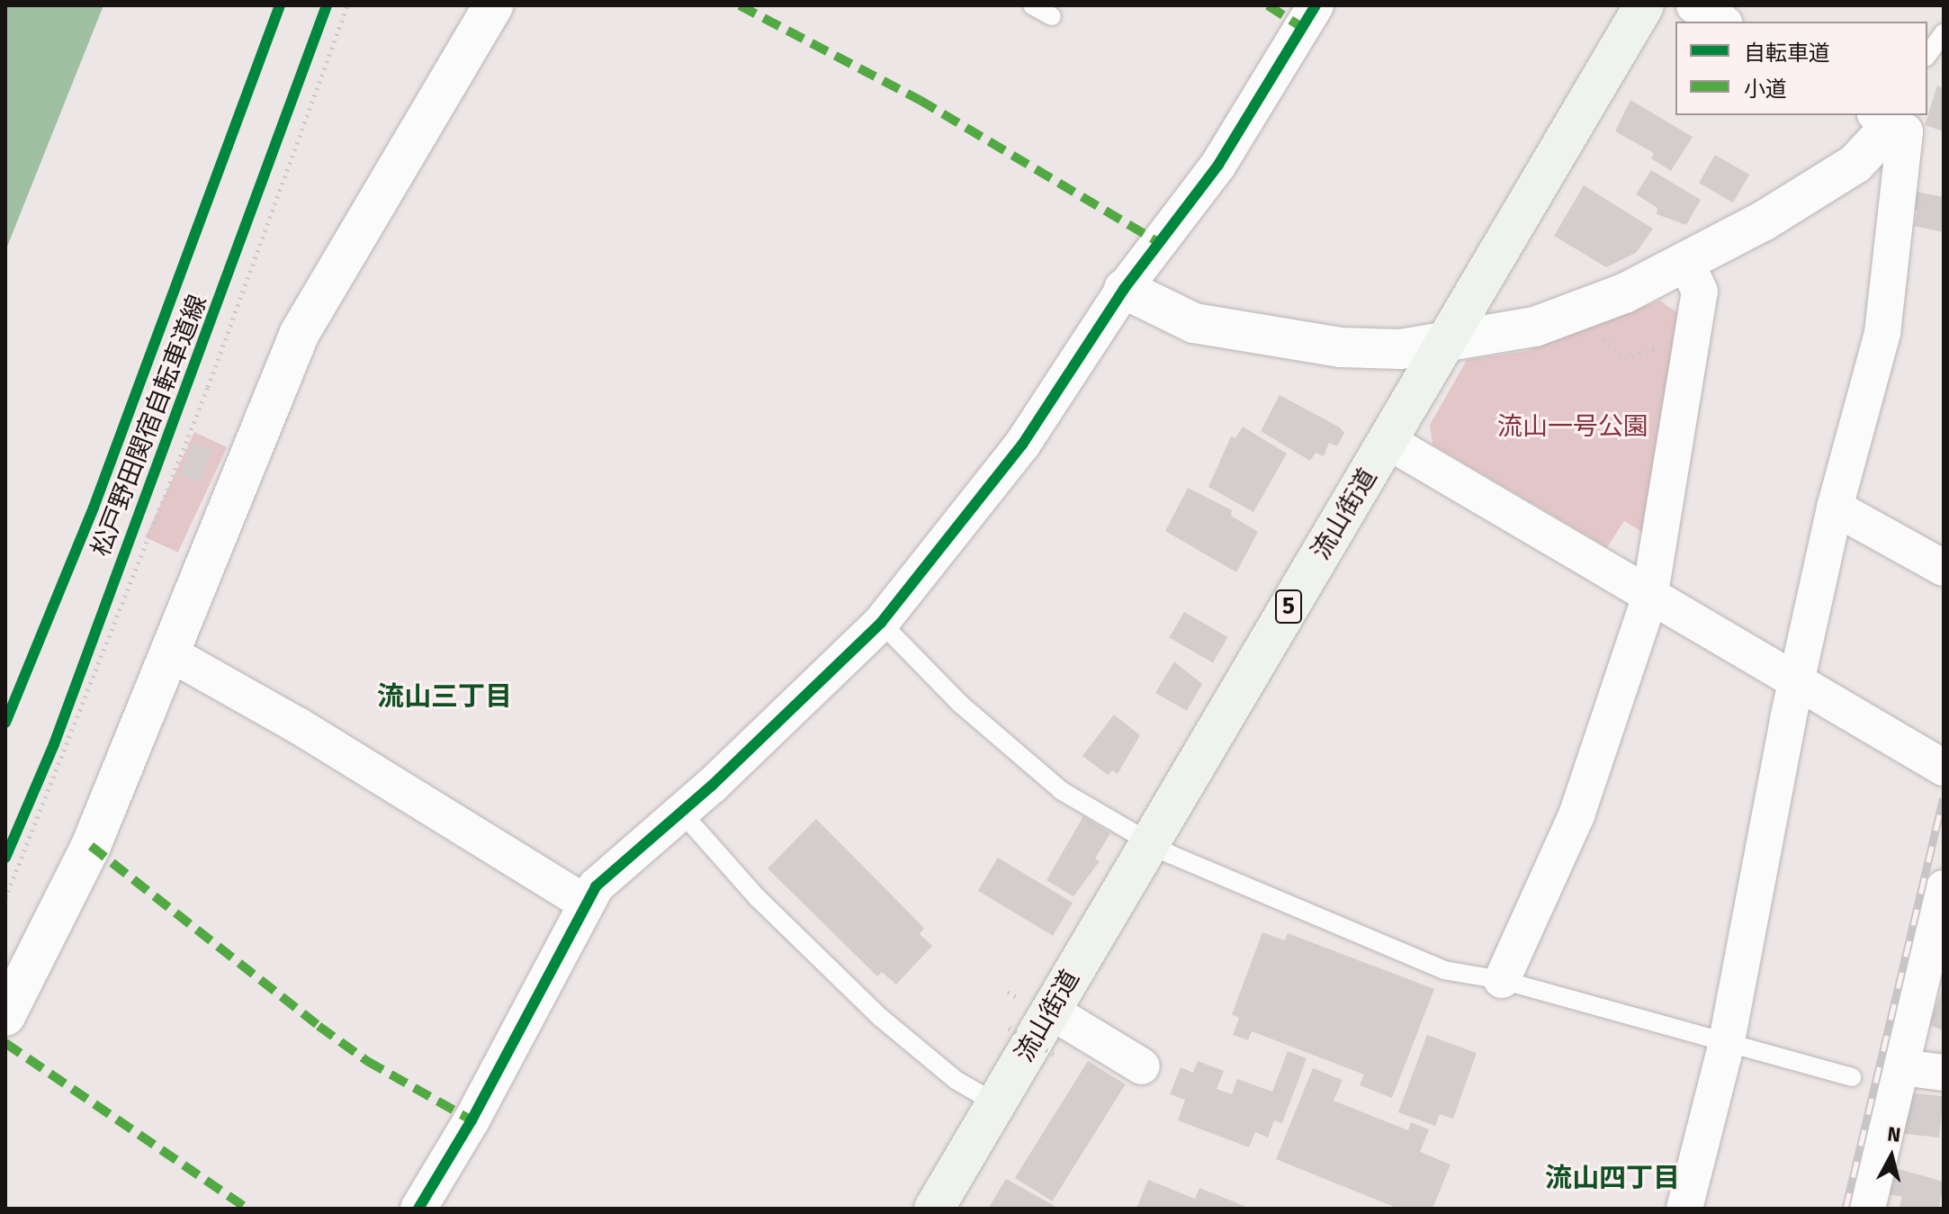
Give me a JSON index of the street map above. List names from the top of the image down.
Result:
{
  "streets": {
    "main road": ["流山街道", "5"],
    "cycle path": ["松戸野田関宿自転車道線"]
  },
  "districts": ["流山三丁目", "流山四丁目"],
  "parks": ["流山一号公園"],
  "legend": ["自転車道", "小道"],
  "north": "top"
}
